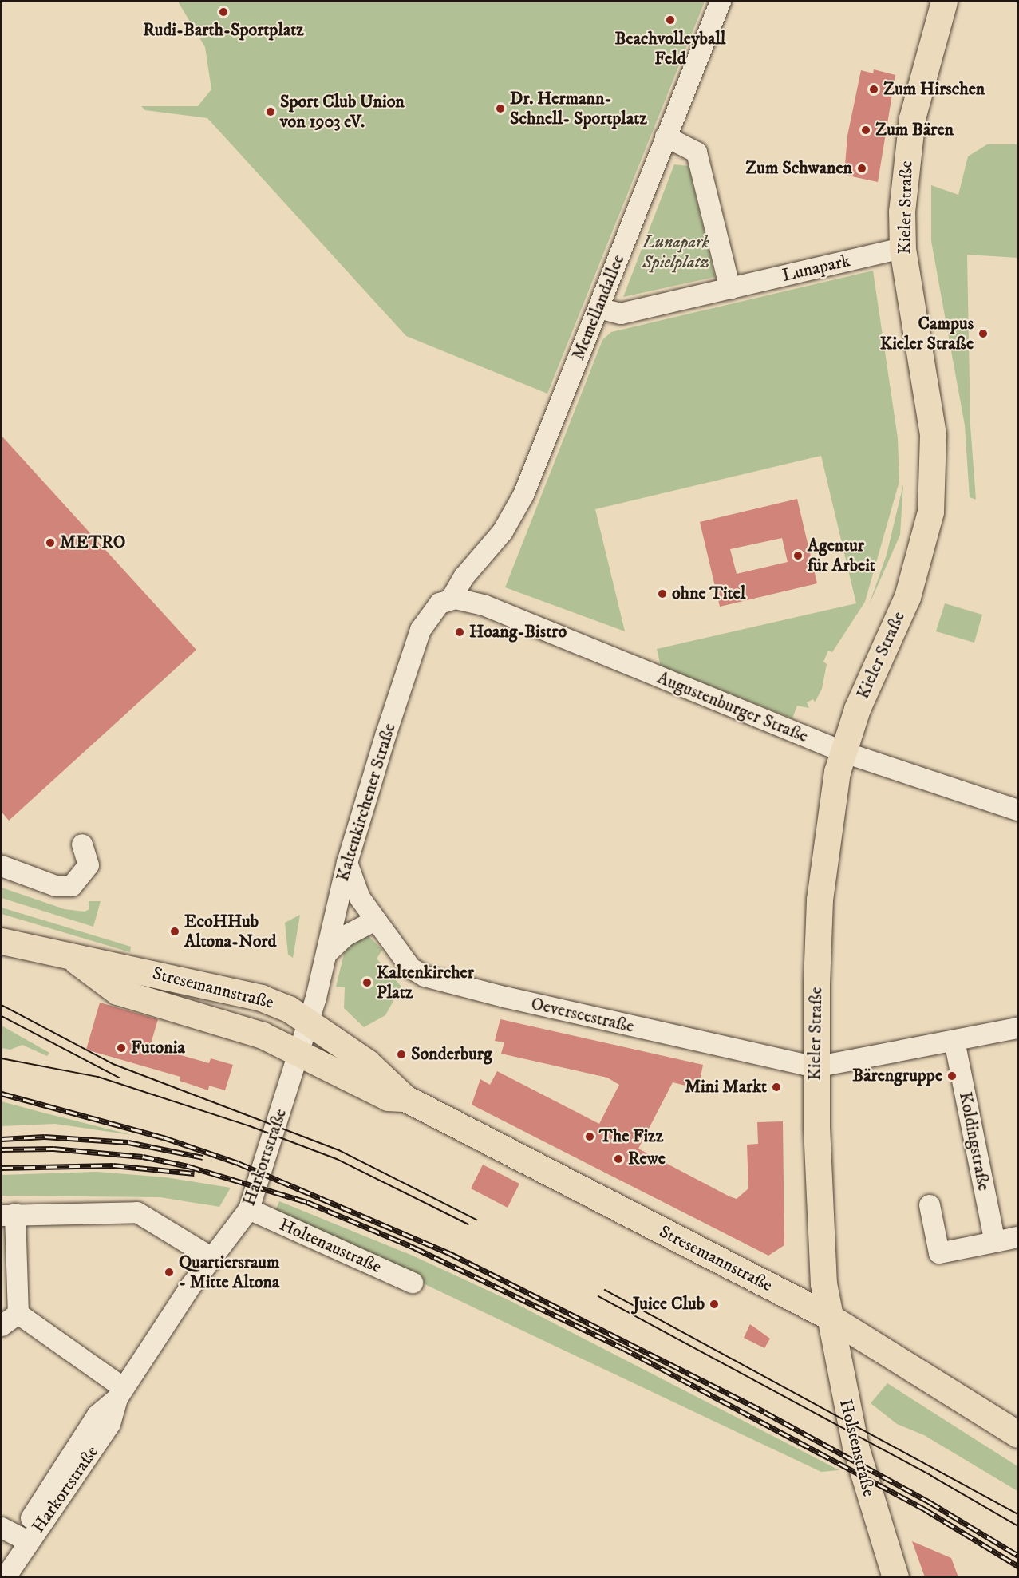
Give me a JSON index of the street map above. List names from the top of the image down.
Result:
{
  "streets": {
    "main road": ["Kieler Straße", "Stresemannstraße", "Holstenstraße"],
    "street": [
      "Lunapark",
      "Memellandallee",
      "Augustenburger Straße",
      "Kaltenkirchener Straße",
      "Oeverseestraße",
      "Koldingstraße",
      "Harkortstraße",
      "Holtenaustraße"
    ]
  },
  "crossings": [
    ["Kieler Straße", "Lunapark"],
    ["Kieler Straße", "Augustenburger Straße"],
    ["Kieler Straße", "Stresemannstraße"],
    ["Kieler Straße", "Oeverseestraße"],
    ["Kieler Straße", "Holstenstraße"],
    ["Lunapark", "Memellandallee"],
    ["Memellandallee", "Augustenburger Straße"],
    ["Memellandallee", "Kaltenkirchener Straße"],
    ["Augustenburger Straße", "Kaltenkirchener Straße"],
    ["Kaltenkirchener Straße", "Stresemannstraße"],
    ["Kaltenkirchener Straße", "Oeverseestraße"],
    ["Kaltenkirchener Straße", "Harkortstraße"],
    ["Stresemannstraße", "Harkortstraße"],
    ["Stresemannstraße", "Holstenstraße"],
    ["Harkortstraße", "Holtenaustraße"]
  ],
  "parks": ["Lunapark Spielplatz"],
  "places": [
    "Rudi-Barth-Sportplatz",
    "Beachvolleyball Feld",
    "Zum Hirschen",
    "Dr. Hermann- Schnell- Sportplatz",
    "Sport Club Union von 1903 eV.",
    "Zum Bären",
    "Zum Schwanen",
    "Campus Kieler Straße",
    "METRO",
    "Agentur für Arbeit",
    "ohne Titel",
    "Hoang-Bistro",
    "EcoHHub Altona-Nord",
    "Kaltenkircher Platz",
    "Futonia",
    "Sonderburg",
    "Bärengruppe",
    "Mini Markt",
    "The Fizz",
    "Rewe",
    "Quartiersraum - Mitte Altona",
    "Juice Club"
  ]
}
